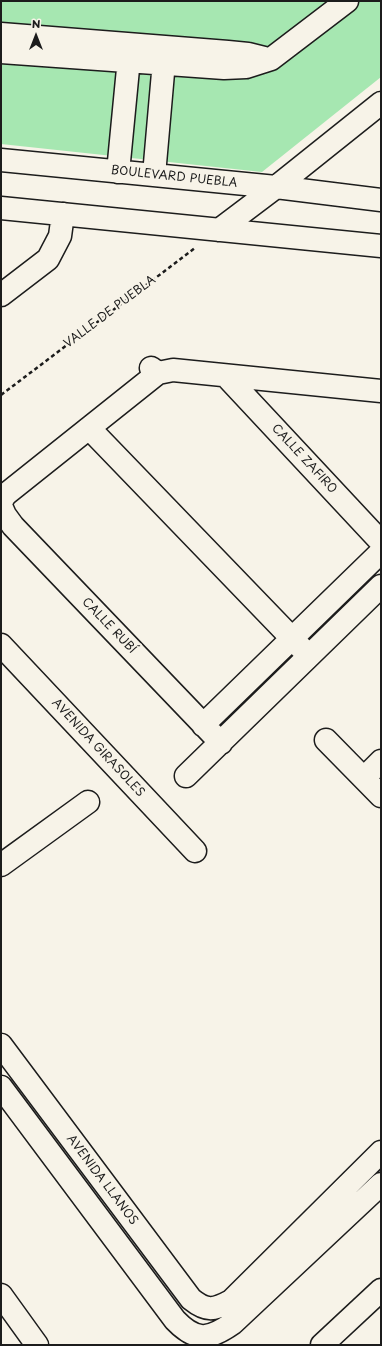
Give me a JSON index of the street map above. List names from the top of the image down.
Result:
{
  "streets": {
    "street": [
      "BOULEVARD PUEBLA",
      "CALLE ZAFIRO",
      "CALLE RUBÍ",
      "AVENIDA GIRASOLES",
      "AVENIDA LLANOS"
    ],
    "path": ["VALLE DE PUEBLA"]
  },
  "north": "top"
}
